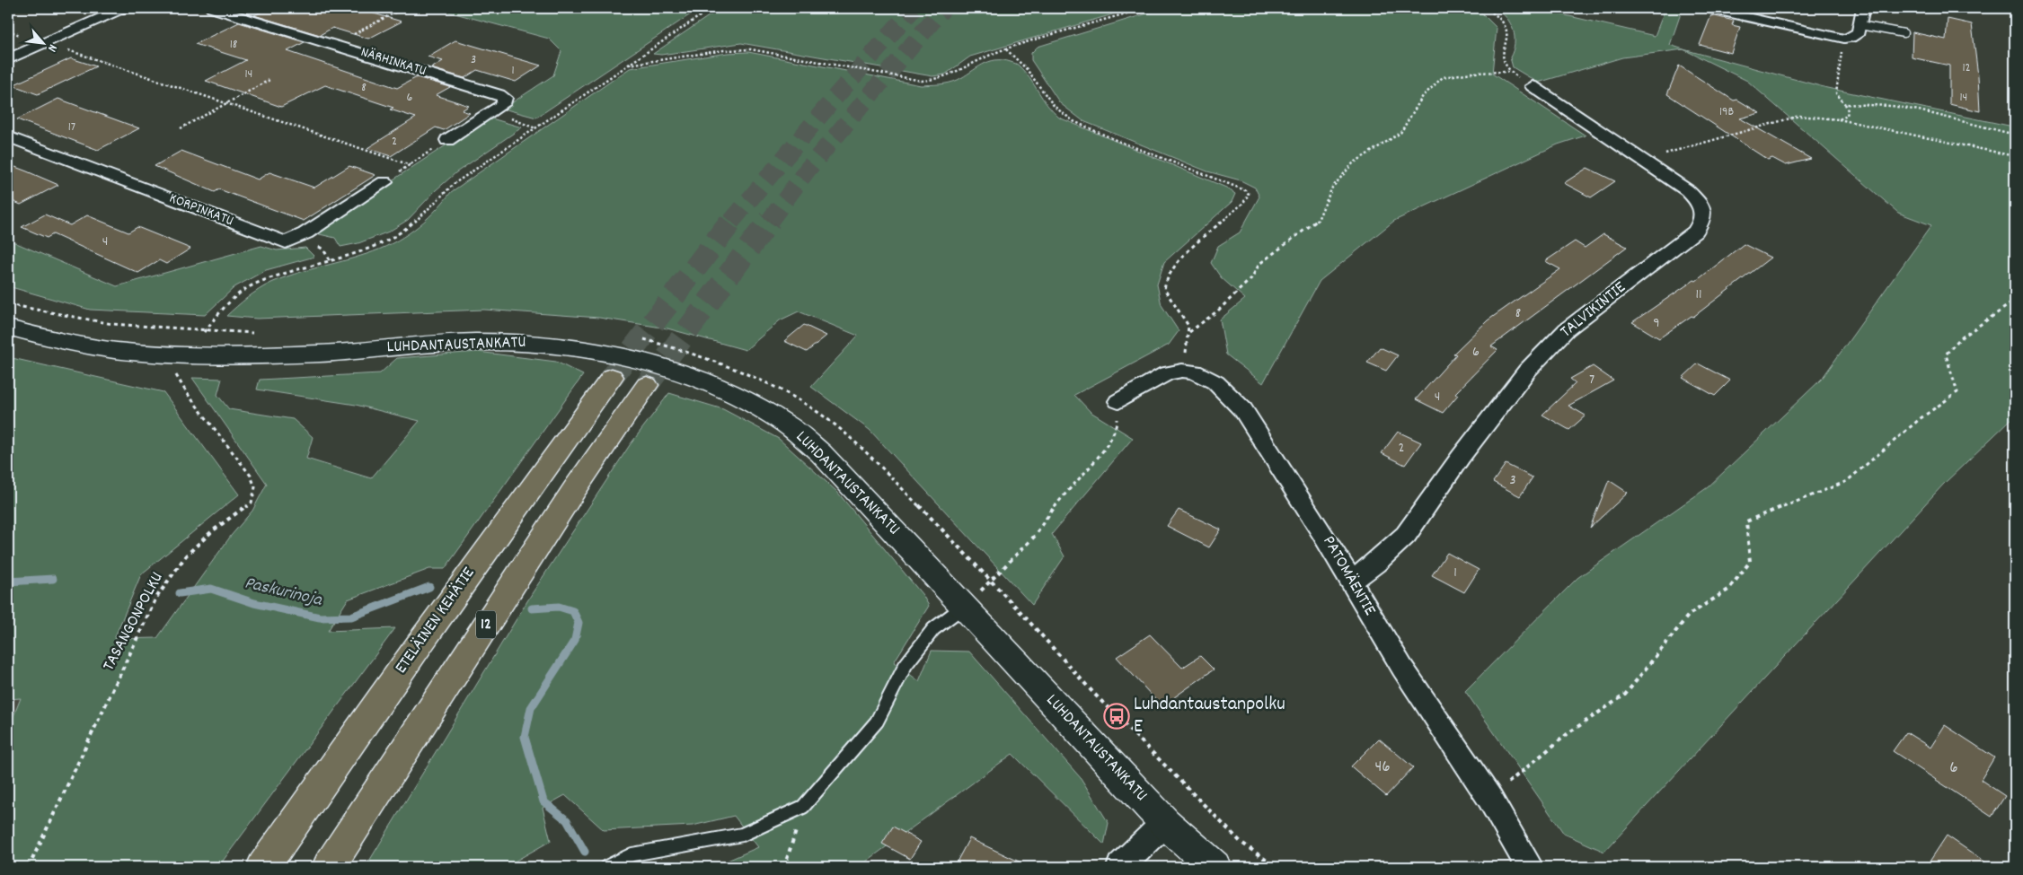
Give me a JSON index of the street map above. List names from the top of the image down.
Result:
{
  "streets": {
    "highway": ["ETELÄINEN KEHÄTIE", "12"],
    "street": [
      "NÄRHINKATU",
      "KORPINKATU",
      "TALVIKINTIE",
      "LUHDANTAUSTANKATU",
      "PATOMÄENTIE"
    ],
    "path": ["TASANGONPOLKU"]
  },
  "crossings": [
    ["TALVIKINTIE", "PATOMÄENTIE"],
    ["LUHDANTAUSTANKATU", "TASANGONPOLKU"]
  ],
  "water": ["Paskurinoja"],
  "places": {
    "bus stop": ["Luhdantaustanpolku E"]
  },
  "house_numbers": [
    "18",
    "3",
    "12",
    "1",
    "14",
    "8",
    "6",
    "14",
    "19B",
    "17",
    "2",
    "4",
    "11",
    "8",
    "9",
    "6",
    "7",
    "4",
    "2",
    "3",
    "1",
    "46",
    "6"
  ],
  "north": "bottom right"
}
